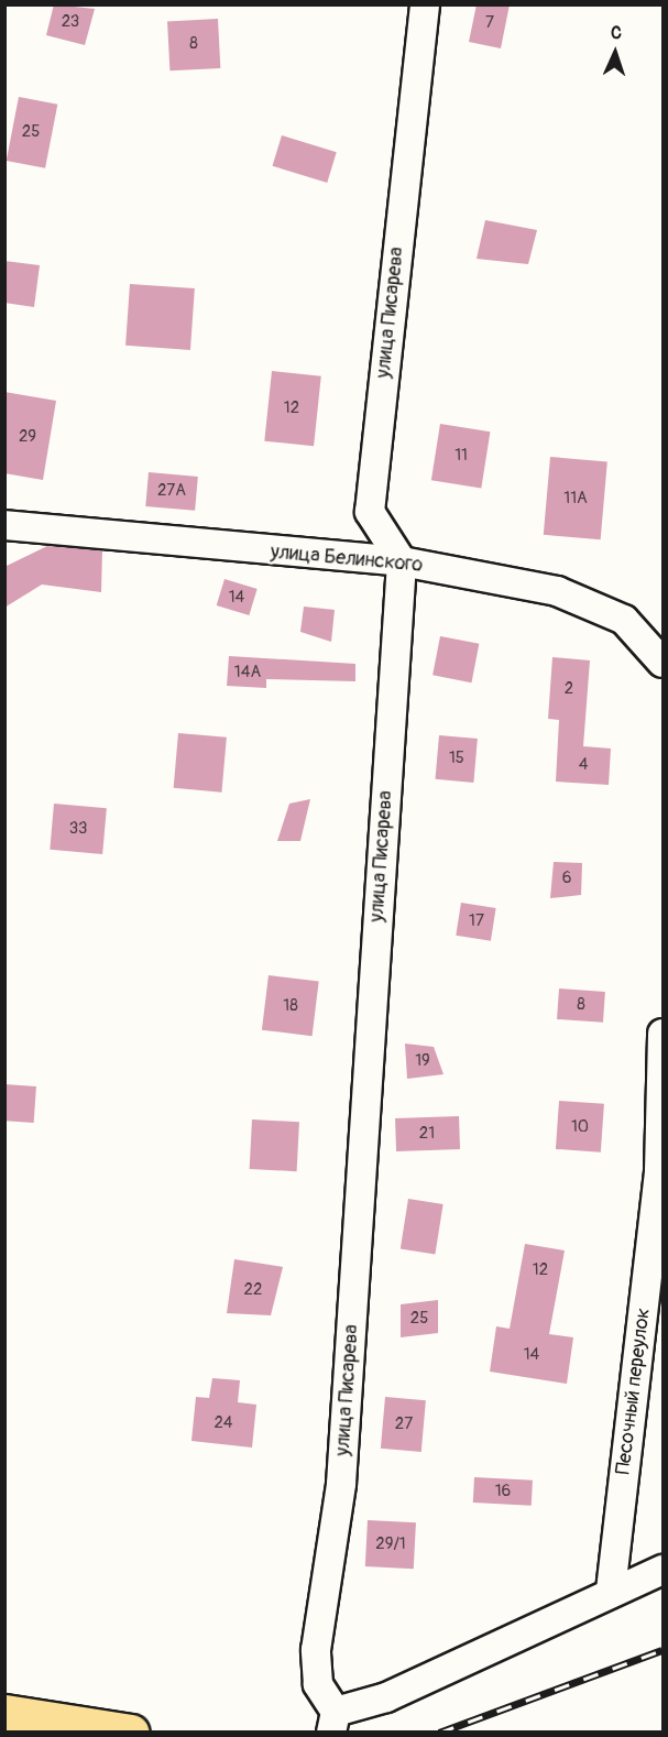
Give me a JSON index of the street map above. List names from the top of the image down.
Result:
{
  "streets": {
    "street": ["улица Писарева", "улица Белинского", "Песочный переулок"]
  },
  "crossings": [
    ["улица Писарева", "улица Белинского"]
  ],
  "house_numbers": [
    "23",
    "7",
    "8",
    "25",
    "12",
    "29",
    "11",
    "27А",
    "11А",
    "14",
    "14А",
    "2",
    "15",
    "4",
    "33",
    "6",
    "17",
    "8",
    "18",
    "19",
    "10",
    "21",
    "12",
    "22",
    "25",
    "14",
    "24",
    "27",
    "16",
    "29/1"
  ],
  "north": "top"
}
